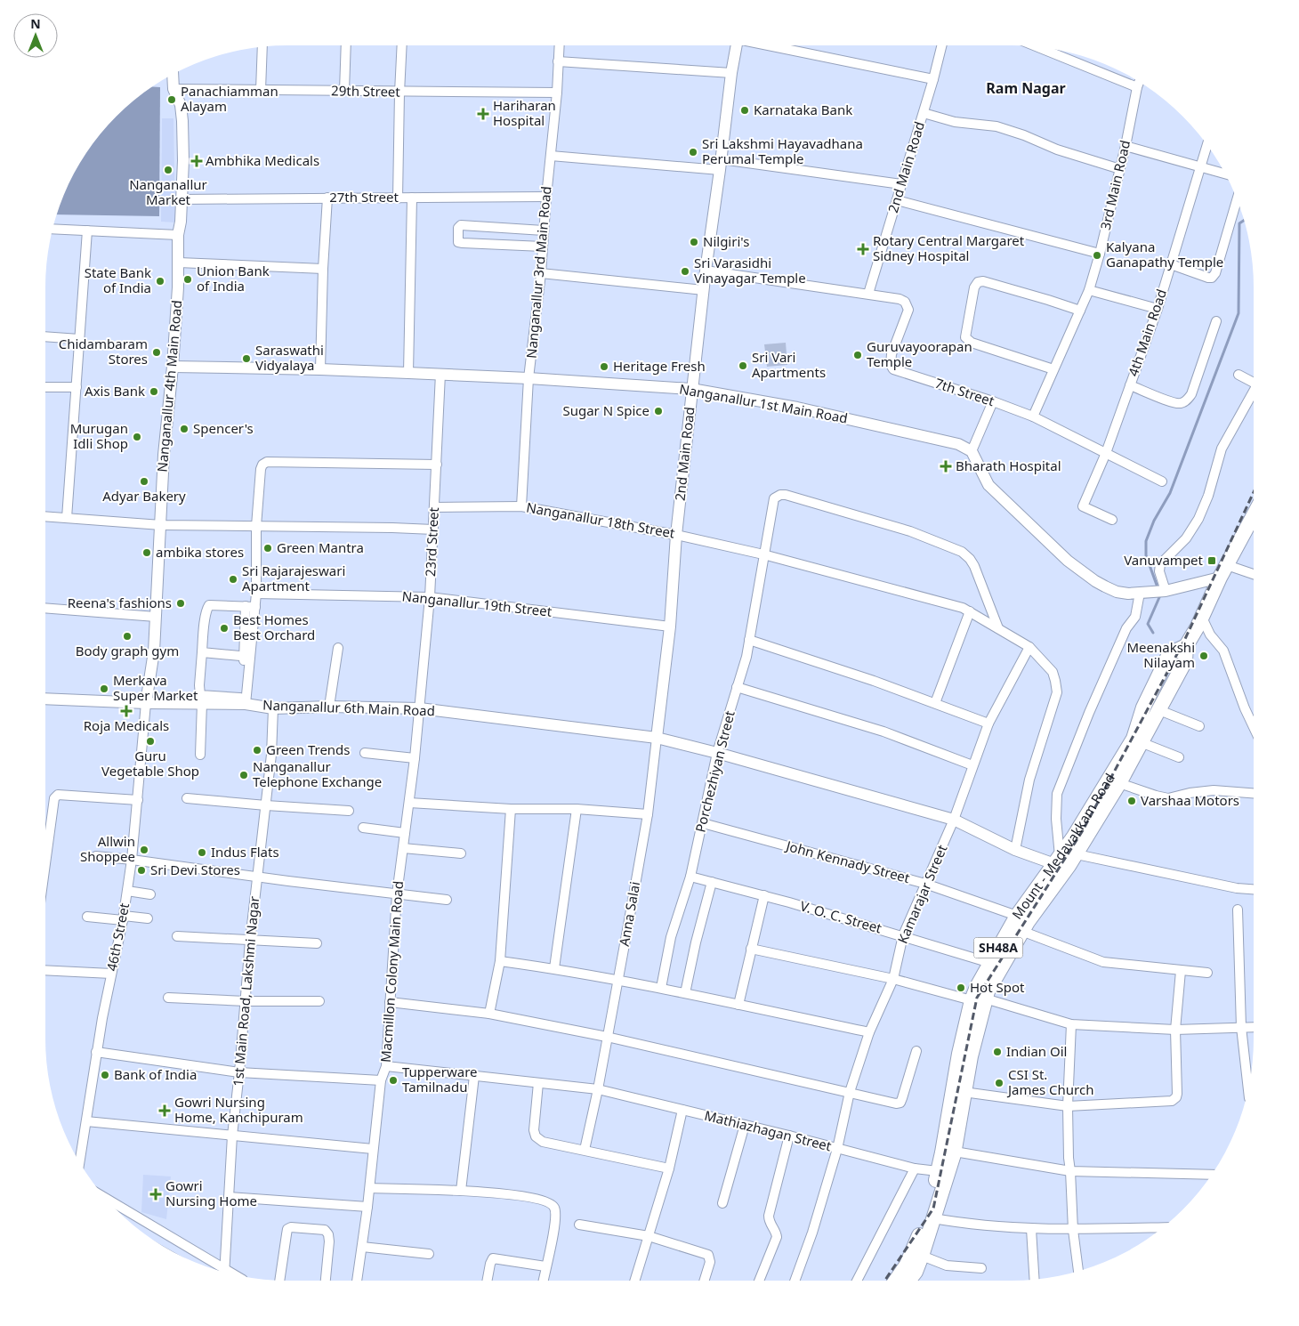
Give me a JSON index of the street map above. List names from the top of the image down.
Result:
{
  "streets": {
    "main road": ["Mount - Medavakkam Road", "SH48A"],
    "street": [
      "29th Street",
      "2nd Main Road",
      "3rd Main Road",
      "27th Street",
      "Nanganallur 3rd Main Road",
      "4th Main Road",
      "Nanganallur 4th Main Road",
      "7th Street",
      "Nanganallur 1st Main Road",
      "Nanganallur 18th Street",
      "23rd Street",
      "Nanganallur 19th Street",
      "Nanganallur 6th Main Road",
      "Porchezhiyan Street",
      "John Kennady Street",
      "Kamarajar Street",
      "Anna Salai",
      "V. O. C. Street",
      "46th Street",
      "Macmillon Colony Main Road",
      "1st Main Road, Lakshmi Nagar",
      "Mathiazhagan Street"
    ]
  },
  "crossings": [
    ["29th Street", "Nanganallur 3rd Main Road"],
    ["29th Street", "Nanganallur 4th Main Road"],
    ["2nd Main Road", "7th Street"],
    ["2nd Main Road", "Nanganallur 1st Main Road"],
    ["2nd Main Road", "Nanganallur 18th Street"],
    ["2nd Main Road", "Nanganallur 19th Street"],
    ["2nd Main Road", "Nanganallur 6th Main Road"],
    ["2nd Main Road", "Anna Salai"],
    ["3rd Main Road", "7th Street"],
    ["27th Street", "Nanganallur 3rd Main Road"],
    ["27th Street", "Nanganallur 4th Main Road"],
    ["Nanganallur 3rd Main Road", "Nanganallur 1st Main Road"],
    ["Nanganallur 3rd Main Road", "Nanganallur 18th Street"],
    ["4th Main Road", "7th Street"],
    ["Nanganallur 4th Main Road", "Nanganallur 1st Main Road"],
    ["Nanganallur 4th Main Road", "Nanganallur 6th Main Road"],
    ["Nanganallur 4th Main Road", "46th Street"],
    ["Nanganallur 1st Main Road", "23rd Street"],
    ["Nanganallur 18th Street", "23rd Street"],
    ["Nanganallur 18th Street", "Nanganallur 6th Main Road"],
    ["Nanganallur 18th Street", "Porchezhiyan Street"],
    ["Nanganallur 18th Street", "Kamarajar Street"],
    ["23rd Street", "Nanganallur 19th Street"],
    ["23rd Street", "Nanganallur 6th Main Road"],
    ["23rd Street", "Macmillon Colony Main Road"],
    ["Nanganallur 6th Main Road", "Porchezhiyan Street"],
    ["Nanganallur 6th Main Road", "Mount - Medavakkam Road"],
    ["Nanganallur 6th Main Road", "Kamarajar Street"],
    ["Nanganallur 6th Main Road", "Anna Salai"],
    ["Nanganallur 6th Main Road", "46th Street"],
    ["Nanganallur 6th Main Road", "Macmillon Colony Main Road"],
    ["Nanganallur 6th Main Road", "1st Main Road, Lakshmi Nagar"],
    ["Porchezhiyan Street", "John Kennady Street"],
    ["Porchezhiyan Street", "V. O. C. Street"],
    ["Mount - Medavakkam Road", "John Kennady Street"],
    ["Mount - Medavakkam Road", "V. O. C. Street"],
    ["Mount - Medavakkam Road", "Mathiazhagan Street"],
    ["John Kennady Street", "Kamarajar Street"],
    ["Kamarajar Street", "V. O. C. Street"],
    ["Kamarajar Street", "Mathiazhagan Street"],
    ["Anna Salai", "Mathiazhagan Street"],
    ["Macmillon Colony Main Road", "Mathiazhagan Street"]
  ],
  "districts": ["Ram Nagar"],
  "places": {
    "other": [
      "Panachiamman Alayam",
      "Karnataka Bank",
      "Sri Lakshmi Hayavadhana Perumal Temple",
      "Nanganallur Market",
      "Nilgiri's",
      "Kalyana Ganapathy Temple",
      "Sri Varasidhi Vinayagar Temple",
      "Union Bank of India",
      "State Bank of India",
      "Chidambaram Stores",
      "Guruvayoorapan Temple",
      "Saraswathi Vidyalaya",
      "Sri Vari Apartments",
      "Heritage Fresh",
      "Axis Bank",
      "Sugar N Spice",
      "Spencer's",
      "Murugan Idli Shop",
      "Adyar Bakery",
      "Green Mantra",
      "ambika stores",
      "Sri Rajarajeswari Apartment",
      "Reena's fashions",
      "Best Homes Best Orchard",
      "Body graph gym",
      "Meenakshi Nilayam",
      "Merkava Super Market",
      "Guru Vegetable Shop",
      "Green Trends",
      "Nanganallur Telephone Exchange",
      "Varshaa Motors",
      "Allwin Shoppee",
      "Indus Flats",
      "Sri Devi Stores",
      "Hot Spot",
      "Indian Oil",
      "Bank of India",
      "Tupperware Tamilnadu",
      "CSI St. James Church"
    ],
    "health": [
      "Hariharan Hospital",
      "Ambhika Medicals",
      "Rotary Central Margaret Sidney Hospital",
      "Bharath Hospital",
      "Roja Medicals",
      "Gowri Nursing Home, Kanchipuram",
      "Gowri Nursing Home"
    ],
    "transit": ["Vanuvampet"]
  },
  "north": "top"
}
